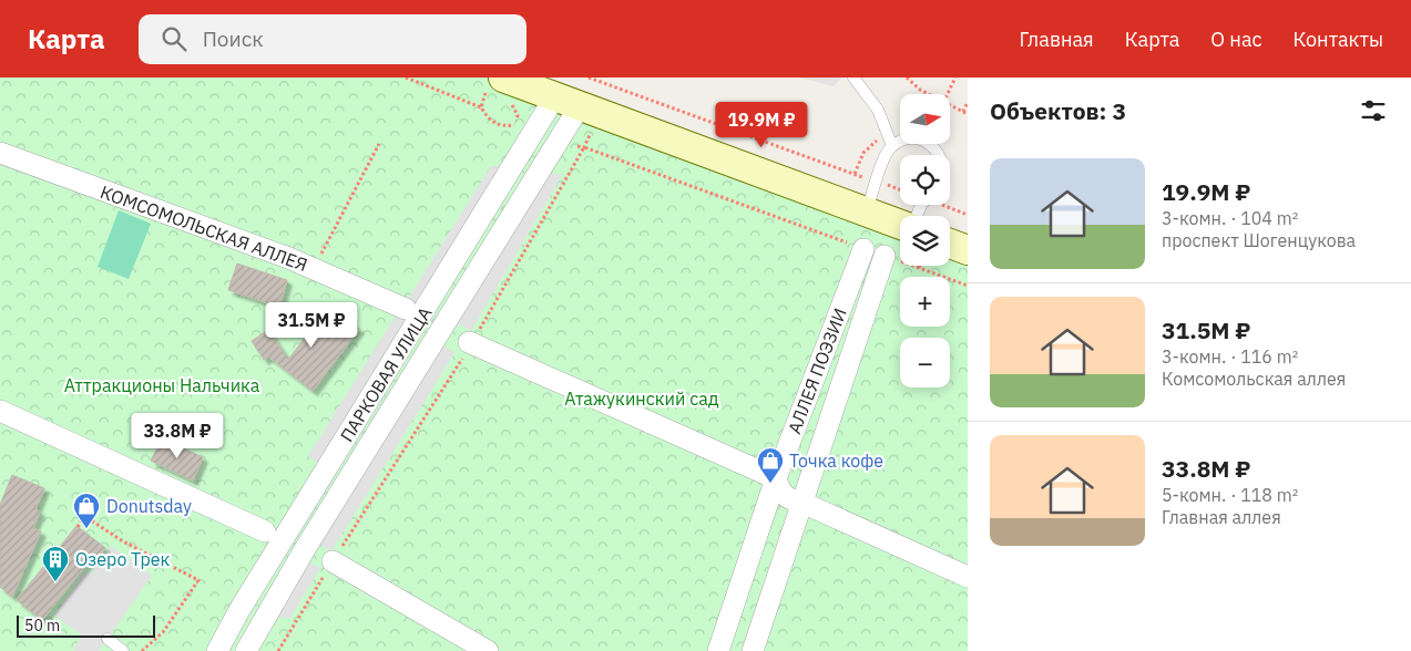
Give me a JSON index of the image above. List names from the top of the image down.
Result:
{
  "streets": {
    "street": ["КОМСОМОЛЬСКАЯ АЛЛЕЯ", "АЛЛЕЯ ПОЭЗИИ", "ПАРКОВАЯ УЛИЦА"]
  },
  "parks": ["Аттракционы Нальчика", "Атажукинский сад"],
  "places": {
    "shop": ["Точка кофе", "Donutsday"],
    "building": ["Озеро Трек"]
  },
  "scale_bar": "50 m",
  "north": "right",
  "page": {
    "header": "Карта",
    "search": "Поиск",
    "nav": [
      "Главная",
      "Карта",
      "О нас",
      "Контакты"
    ],
    "heading": "Объектов: 3",
    "map_buttons": ["+", "−"],
    "price": ["19.9M ₽", "31.5M ₽", "33.8M ₽"],
    "list": [
      {
        "name": "19.9M ₽",
        "note": "3-комн. · 104 m² · проспект Шогенцукова"
      },
      {
        "name": "31.5M ₽",
        "note": "3-комн. · 116 m² · Комсомольская аллея"
      },
      {
        "name": "33.8M ₽",
        "note": "5-комн. · 118 m² · Главная аллея"
      }
    ],
    "scale": "50 m"
  }
}
